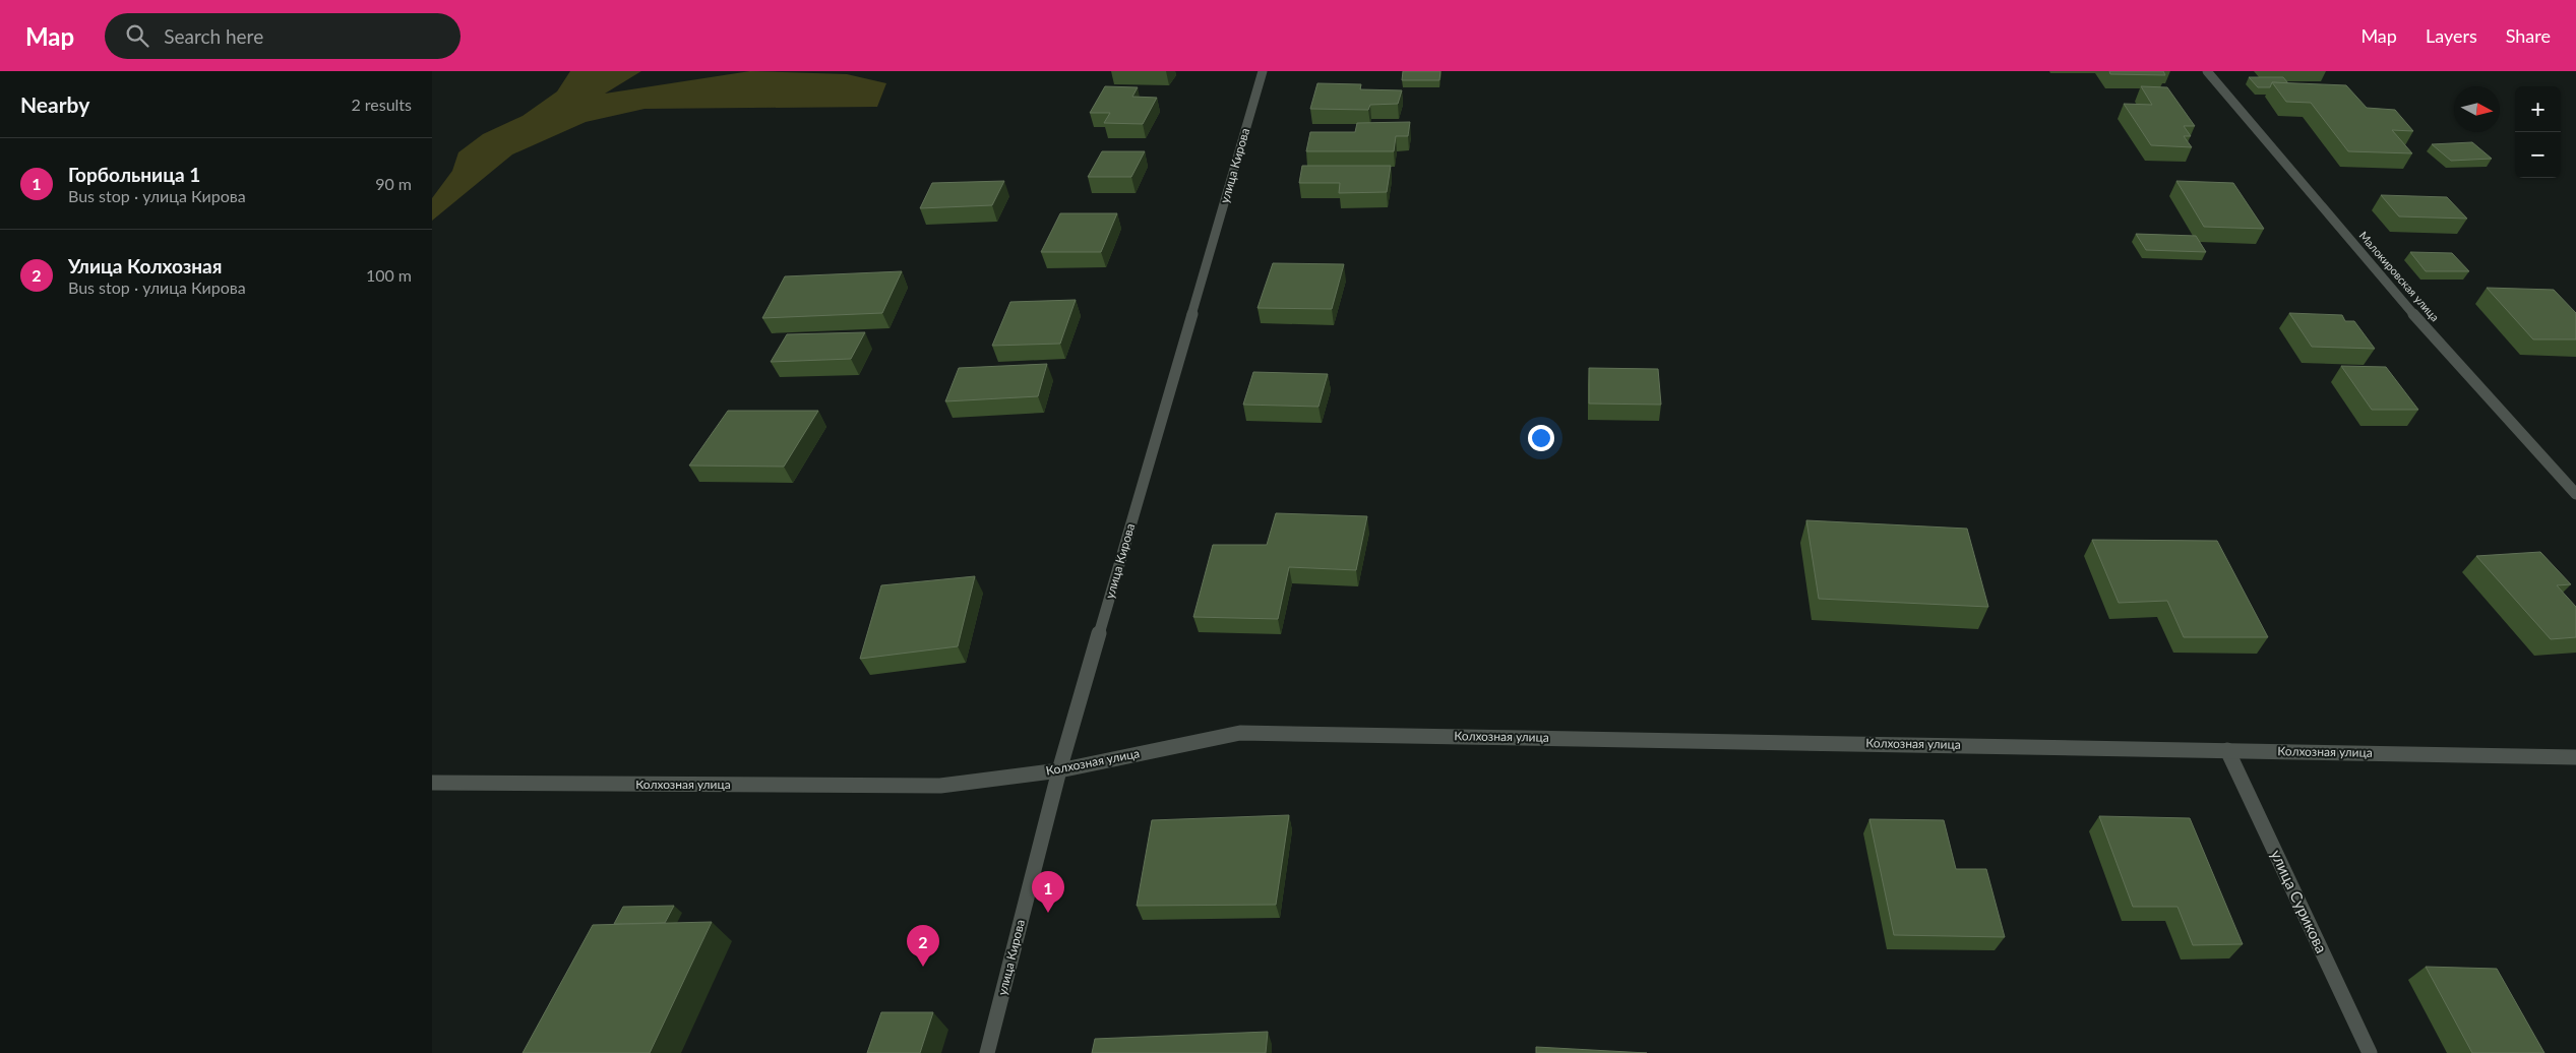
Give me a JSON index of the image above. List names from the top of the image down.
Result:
{
  "streets": {
    "street": [
      "улица Кирова",
      "Малокировская улица",
      "Колхозная улица",
      "улица Сурикова"
    ]
  },
  "crossings": [
    ["улица Кирова", "Колхозная улица"],
    ["Колхозная улица", "улица Сурикова"]
  ],
  "north": "right",
  "page": {
    "header": "Map",
    "search": "Search here",
    "nav": ["Map", "Layers", "Share"],
    "heading": ["Nearby", "2 results"],
    "map_buttons": ["+", "−"],
    "list": [
      {
        "mark": "1",
        "name": "Горбольница 1",
        "note": "Bus stop · улица Кирова",
        "value": "90 m"
      },
      {
        "mark": "2",
        "name": "Улица Колхозная",
        "note": "Bus stop · улица Кирова",
        "value": "100 m"
      }
    ],
    "pins": ["1", "2"]
  }
}
